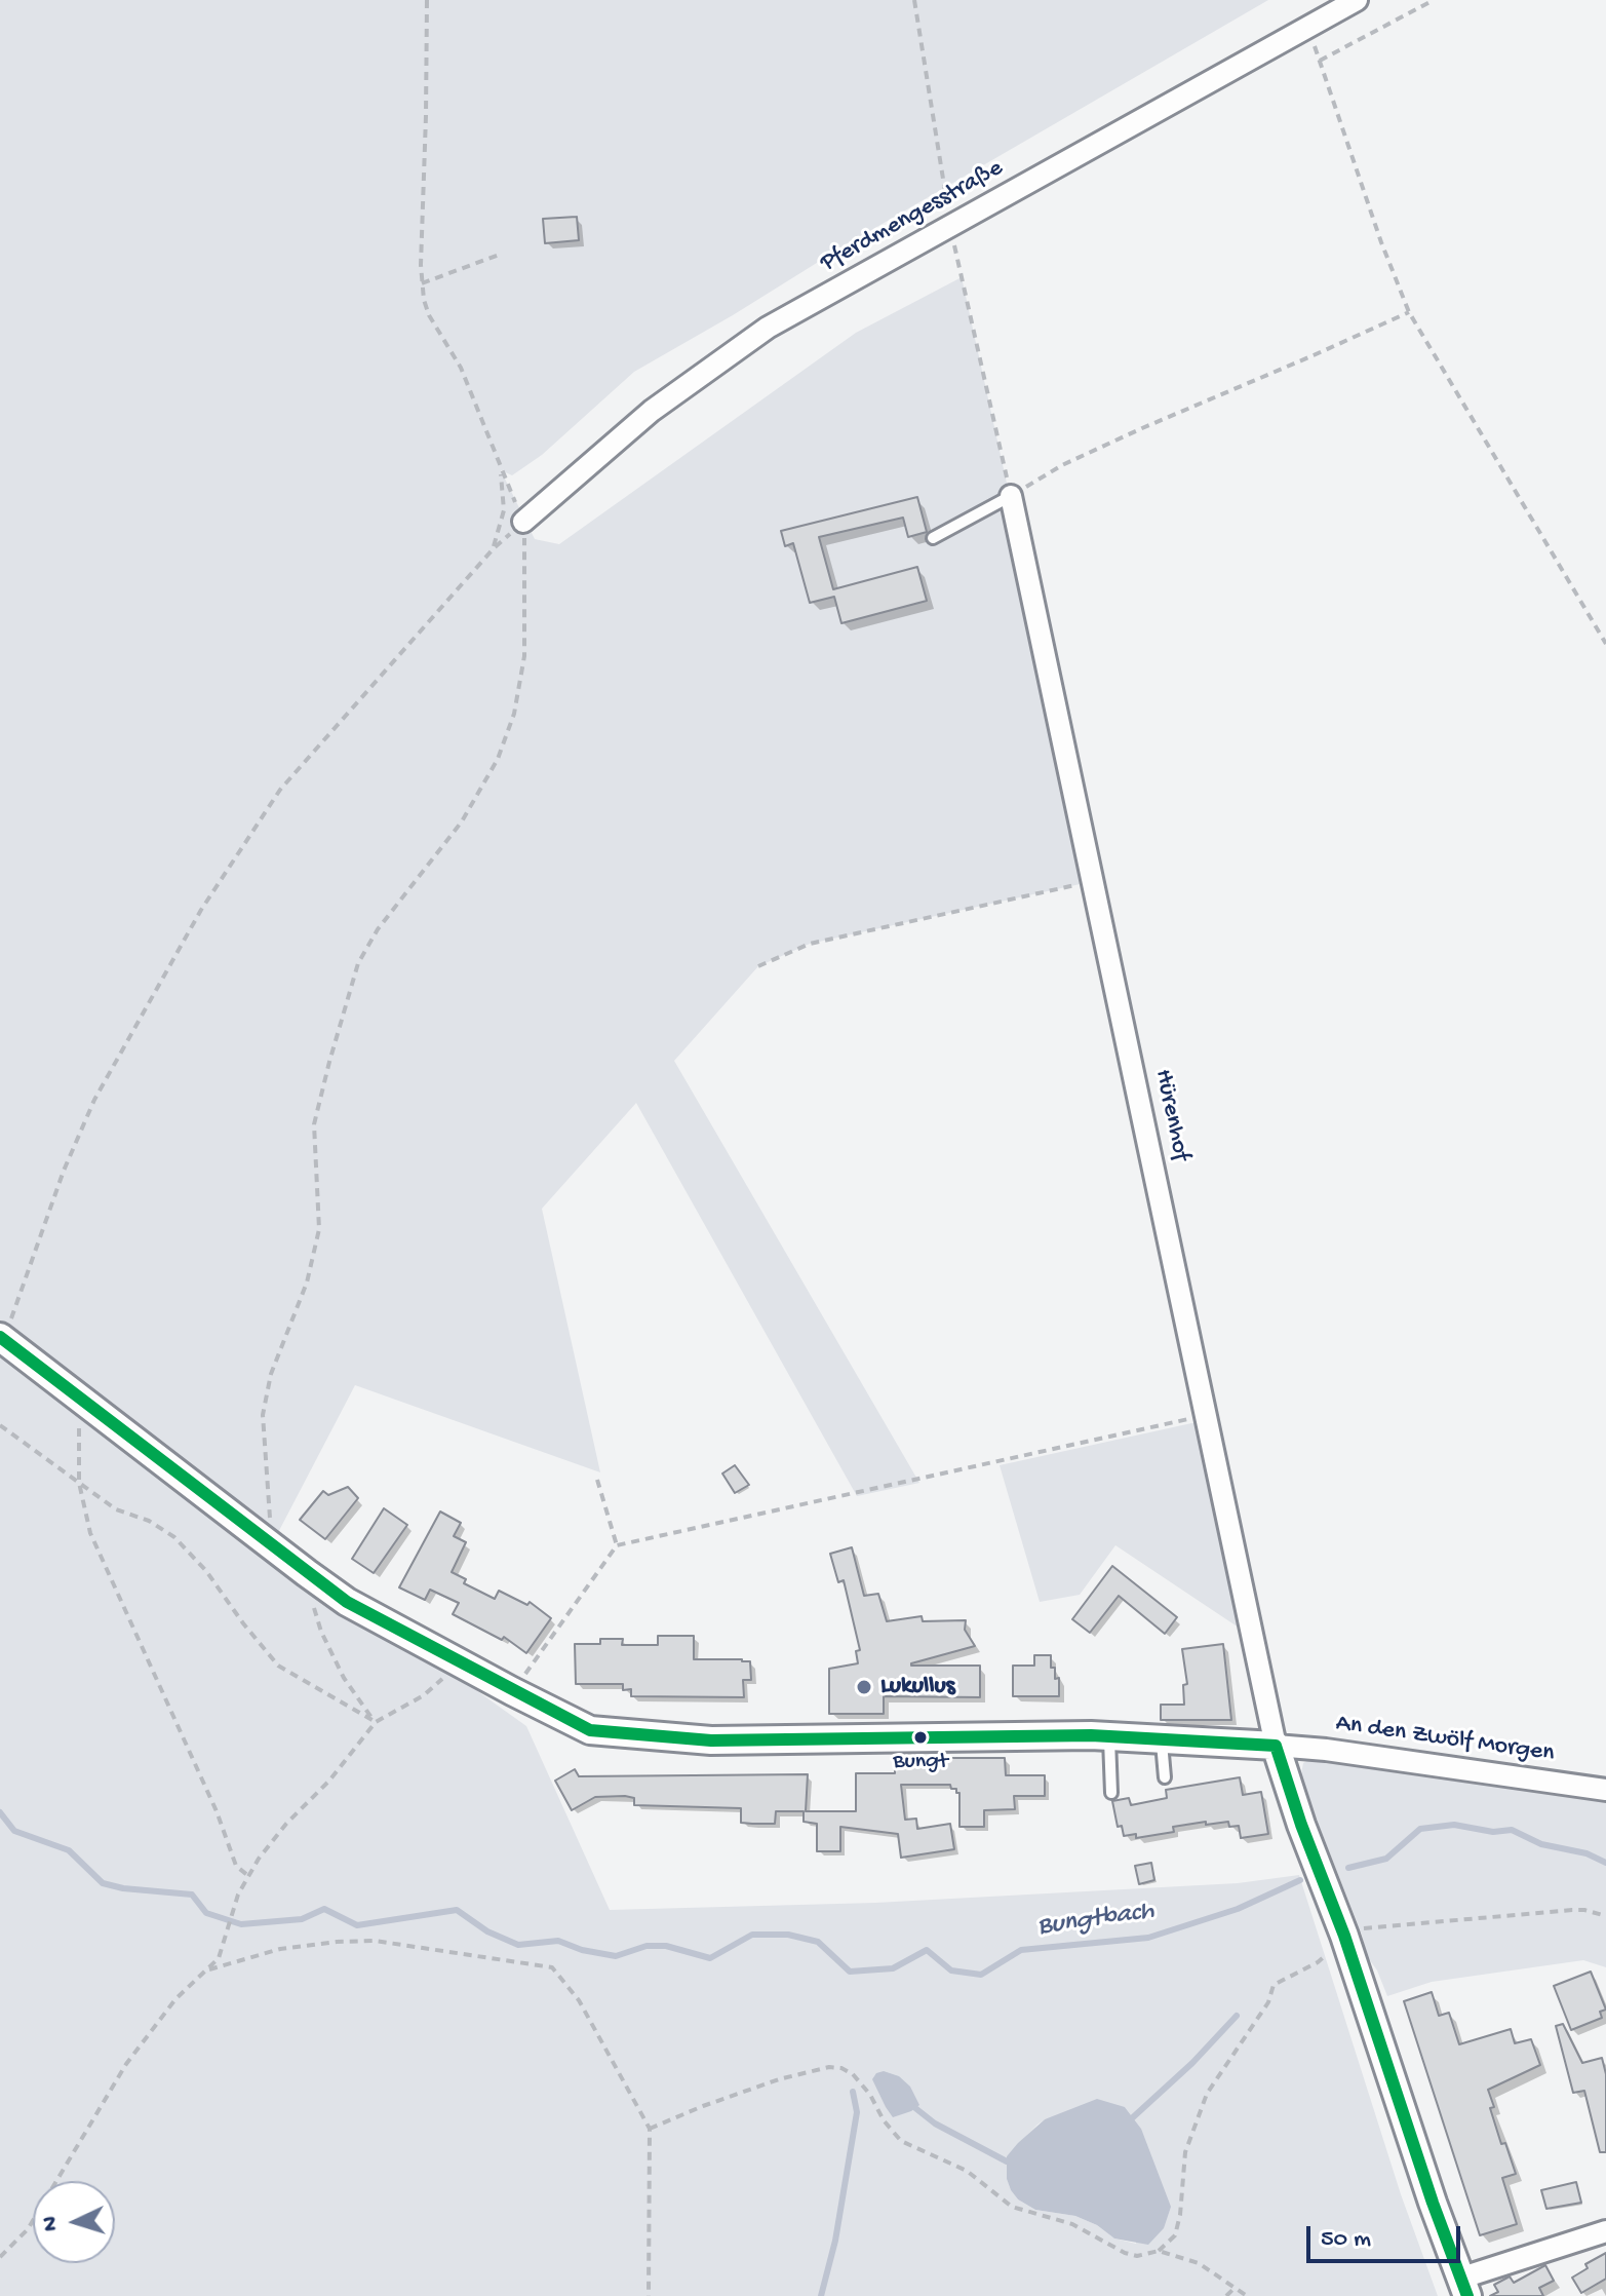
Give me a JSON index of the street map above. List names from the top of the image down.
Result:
{
  "streets": {
    "street": ["Pferdmengesstraße", "Hürenhof", "An den Zwölf Morgen"]
  },
  "crossings": [
    ["Hürenhof", "An den Zwölf Morgen"]
  ],
  "water": ["Bungtbach"],
  "places": ["Lukullus", "Bungt"],
  "scale_bar": "50 m",
  "north": "left"
}
